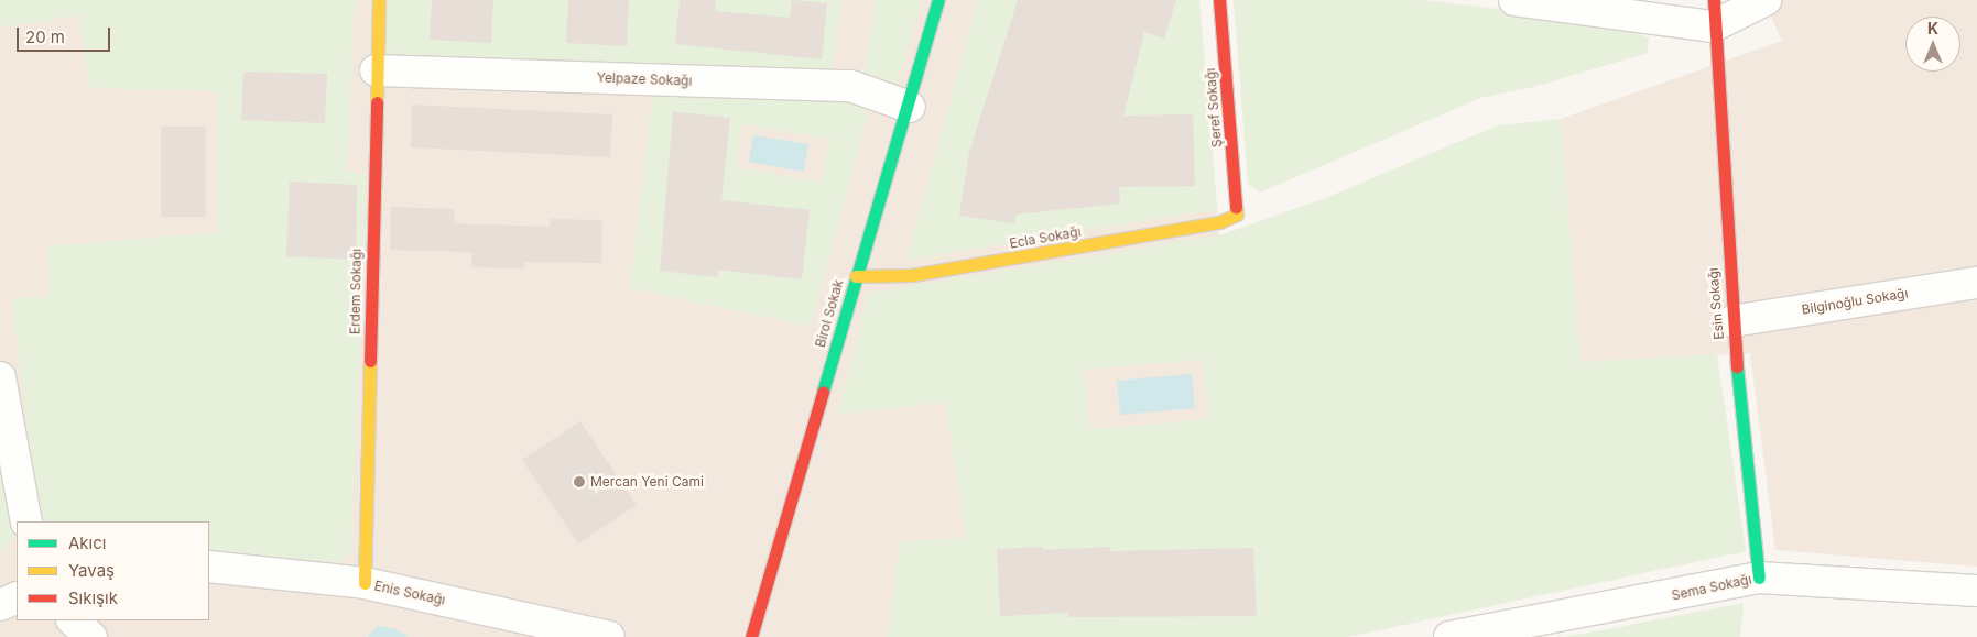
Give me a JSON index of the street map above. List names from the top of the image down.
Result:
{
  "streets": {
    "street": [
      "Yelpaze Sokağı",
      "Şeref Sokağı",
      "Ecla Sokağı",
      "Erdem Sokağı",
      "Bilginoğlu Sokağı",
      "Esin Sokağı",
      "Birol Sokak",
      "Sema Sokağı",
      "Enis Sokağı"
    ]
  },
  "crossings": [
    ["Yelpaze Sokağı", "Erdem Sokağı"],
    ["Yelpaze Sokağı", "Birol Sokak"],
    ["Şeref Sokağı", "Ecla Sokağı"],
    ["Ecla Sokağı", "Birol Sokak"],
    ["Erdem Sokağı", "Enis Sokağı"],
    ["Bilginoğlu Sokağı", "Esin Sokağı"],
    ["Esin Sokağı", "Sema Sokağı"]
  ],
  "places": ["Mercan Yeni Cami"],
  "legend": ["Akıcı", "Yavaş", "Sıkışık"],
  "scale_bar": "20 m",
  "north": "top"
}
